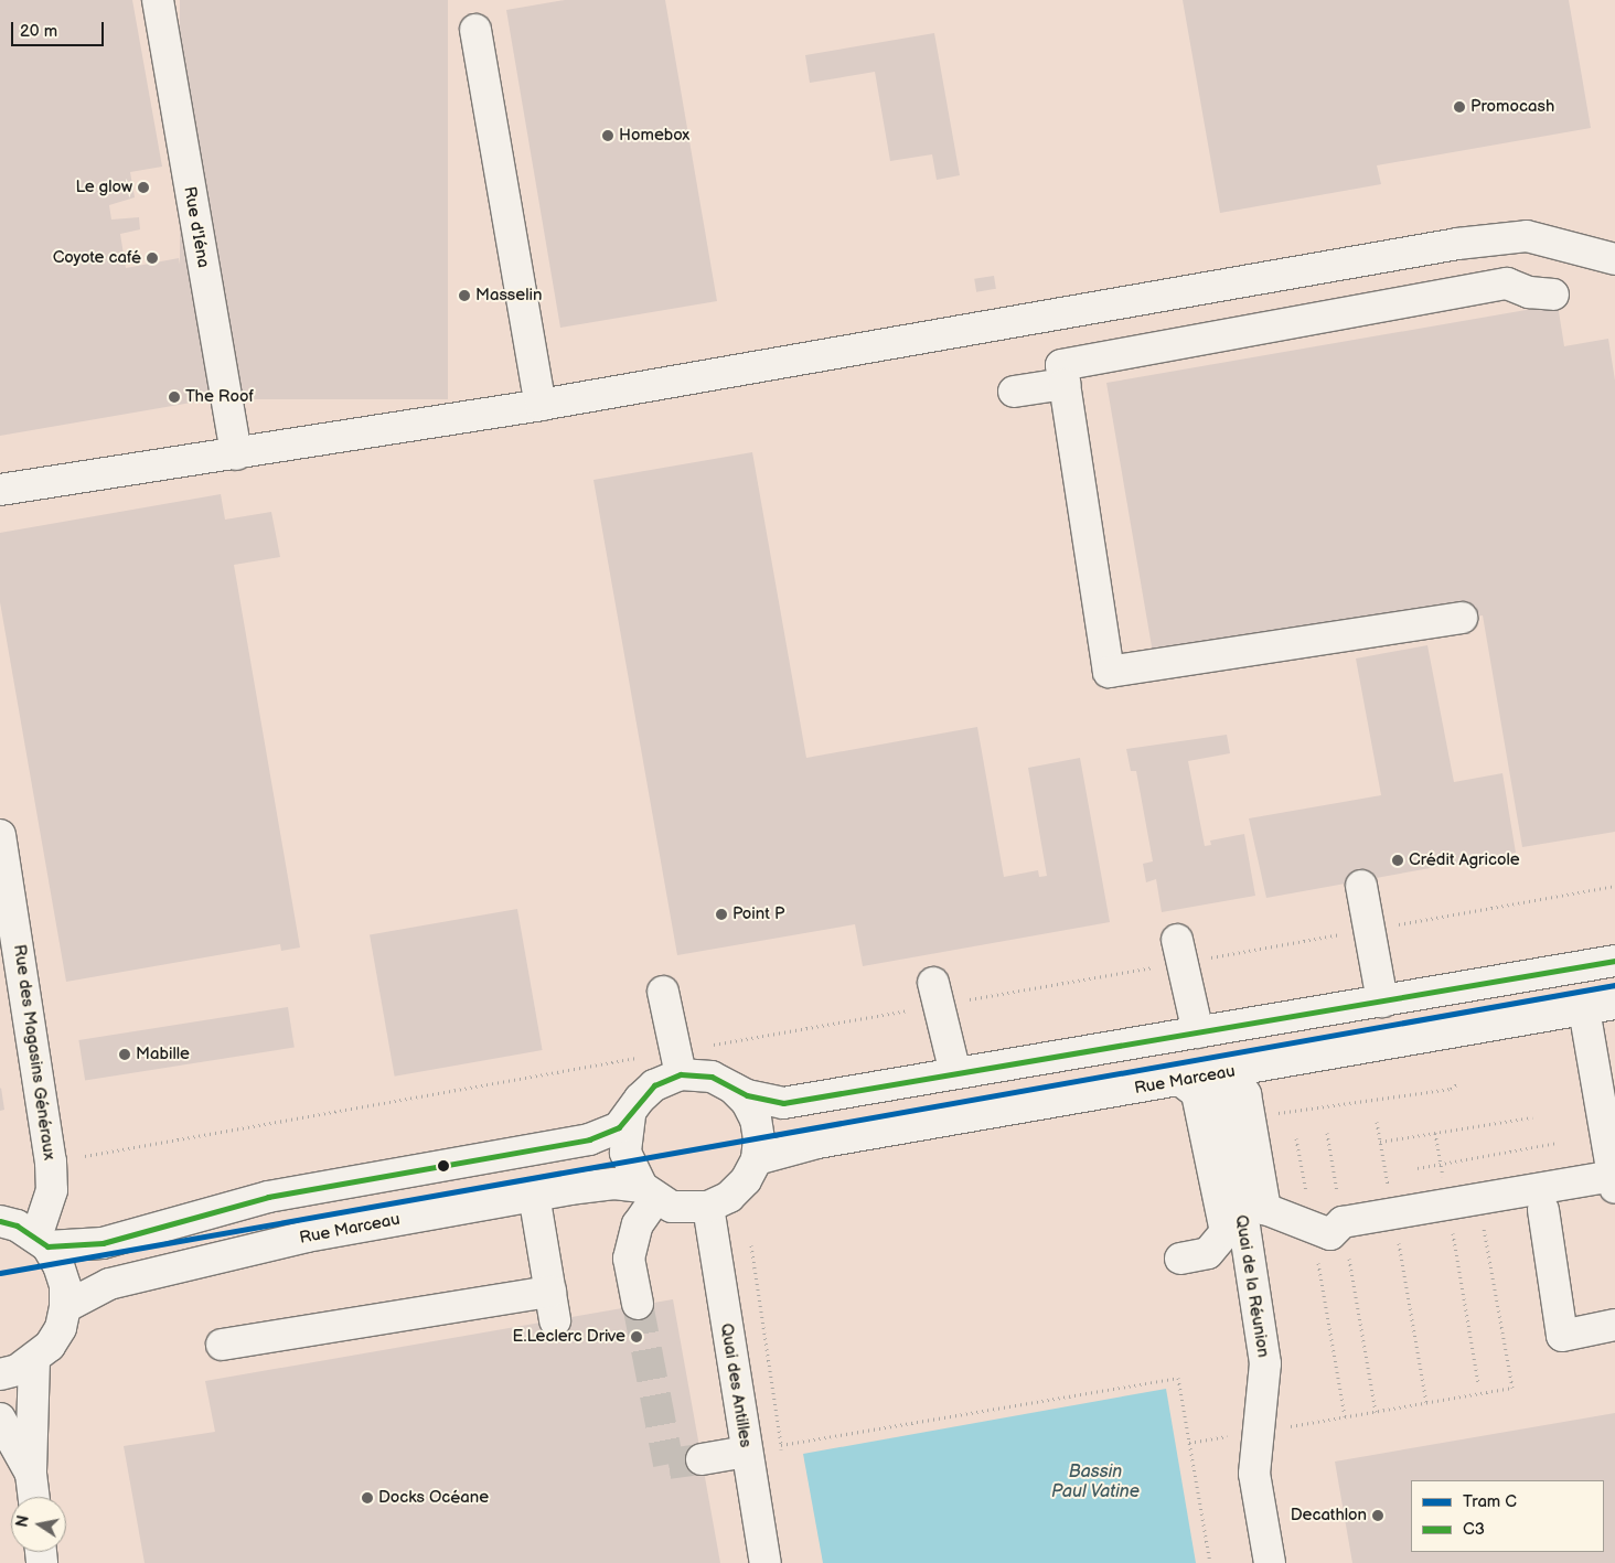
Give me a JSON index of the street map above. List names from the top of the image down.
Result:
{
  "streets": {
    "main road": [
      "Rue d'Iéna",
      "Rue des Magasins Généraux",
      "Rue Marceau",
      "Quai de la Réunion",
      "Quai des Antilles"
    ]
  },
  "crossings": [
    ["Rue des Magasins Généraux", "Rue Marceau"],
    ["Rue Marceau", "Quai de la Réunion"],
    ["Rue Marceau", "Quai des Antilles"]
  ],
  "water": ["Bassin Paul Vatine"],
  "places": [
    "Promocash",
    "Homebox",
    "Le glow",
    "Coyote café",
    "Masselin",
    "The Roof",
    "Crédit Agricole",
    "Point P",
    "Mabille",
    "E.Leclerc Drive",
    "Docks Océane",
    "Decathlon"
  ],
  "lines": ["transit line C3", "tram line C"],
  "legend": ["Tram C", "C3"],
  "scale_bar": "20 m",
  "north": "left"
}
